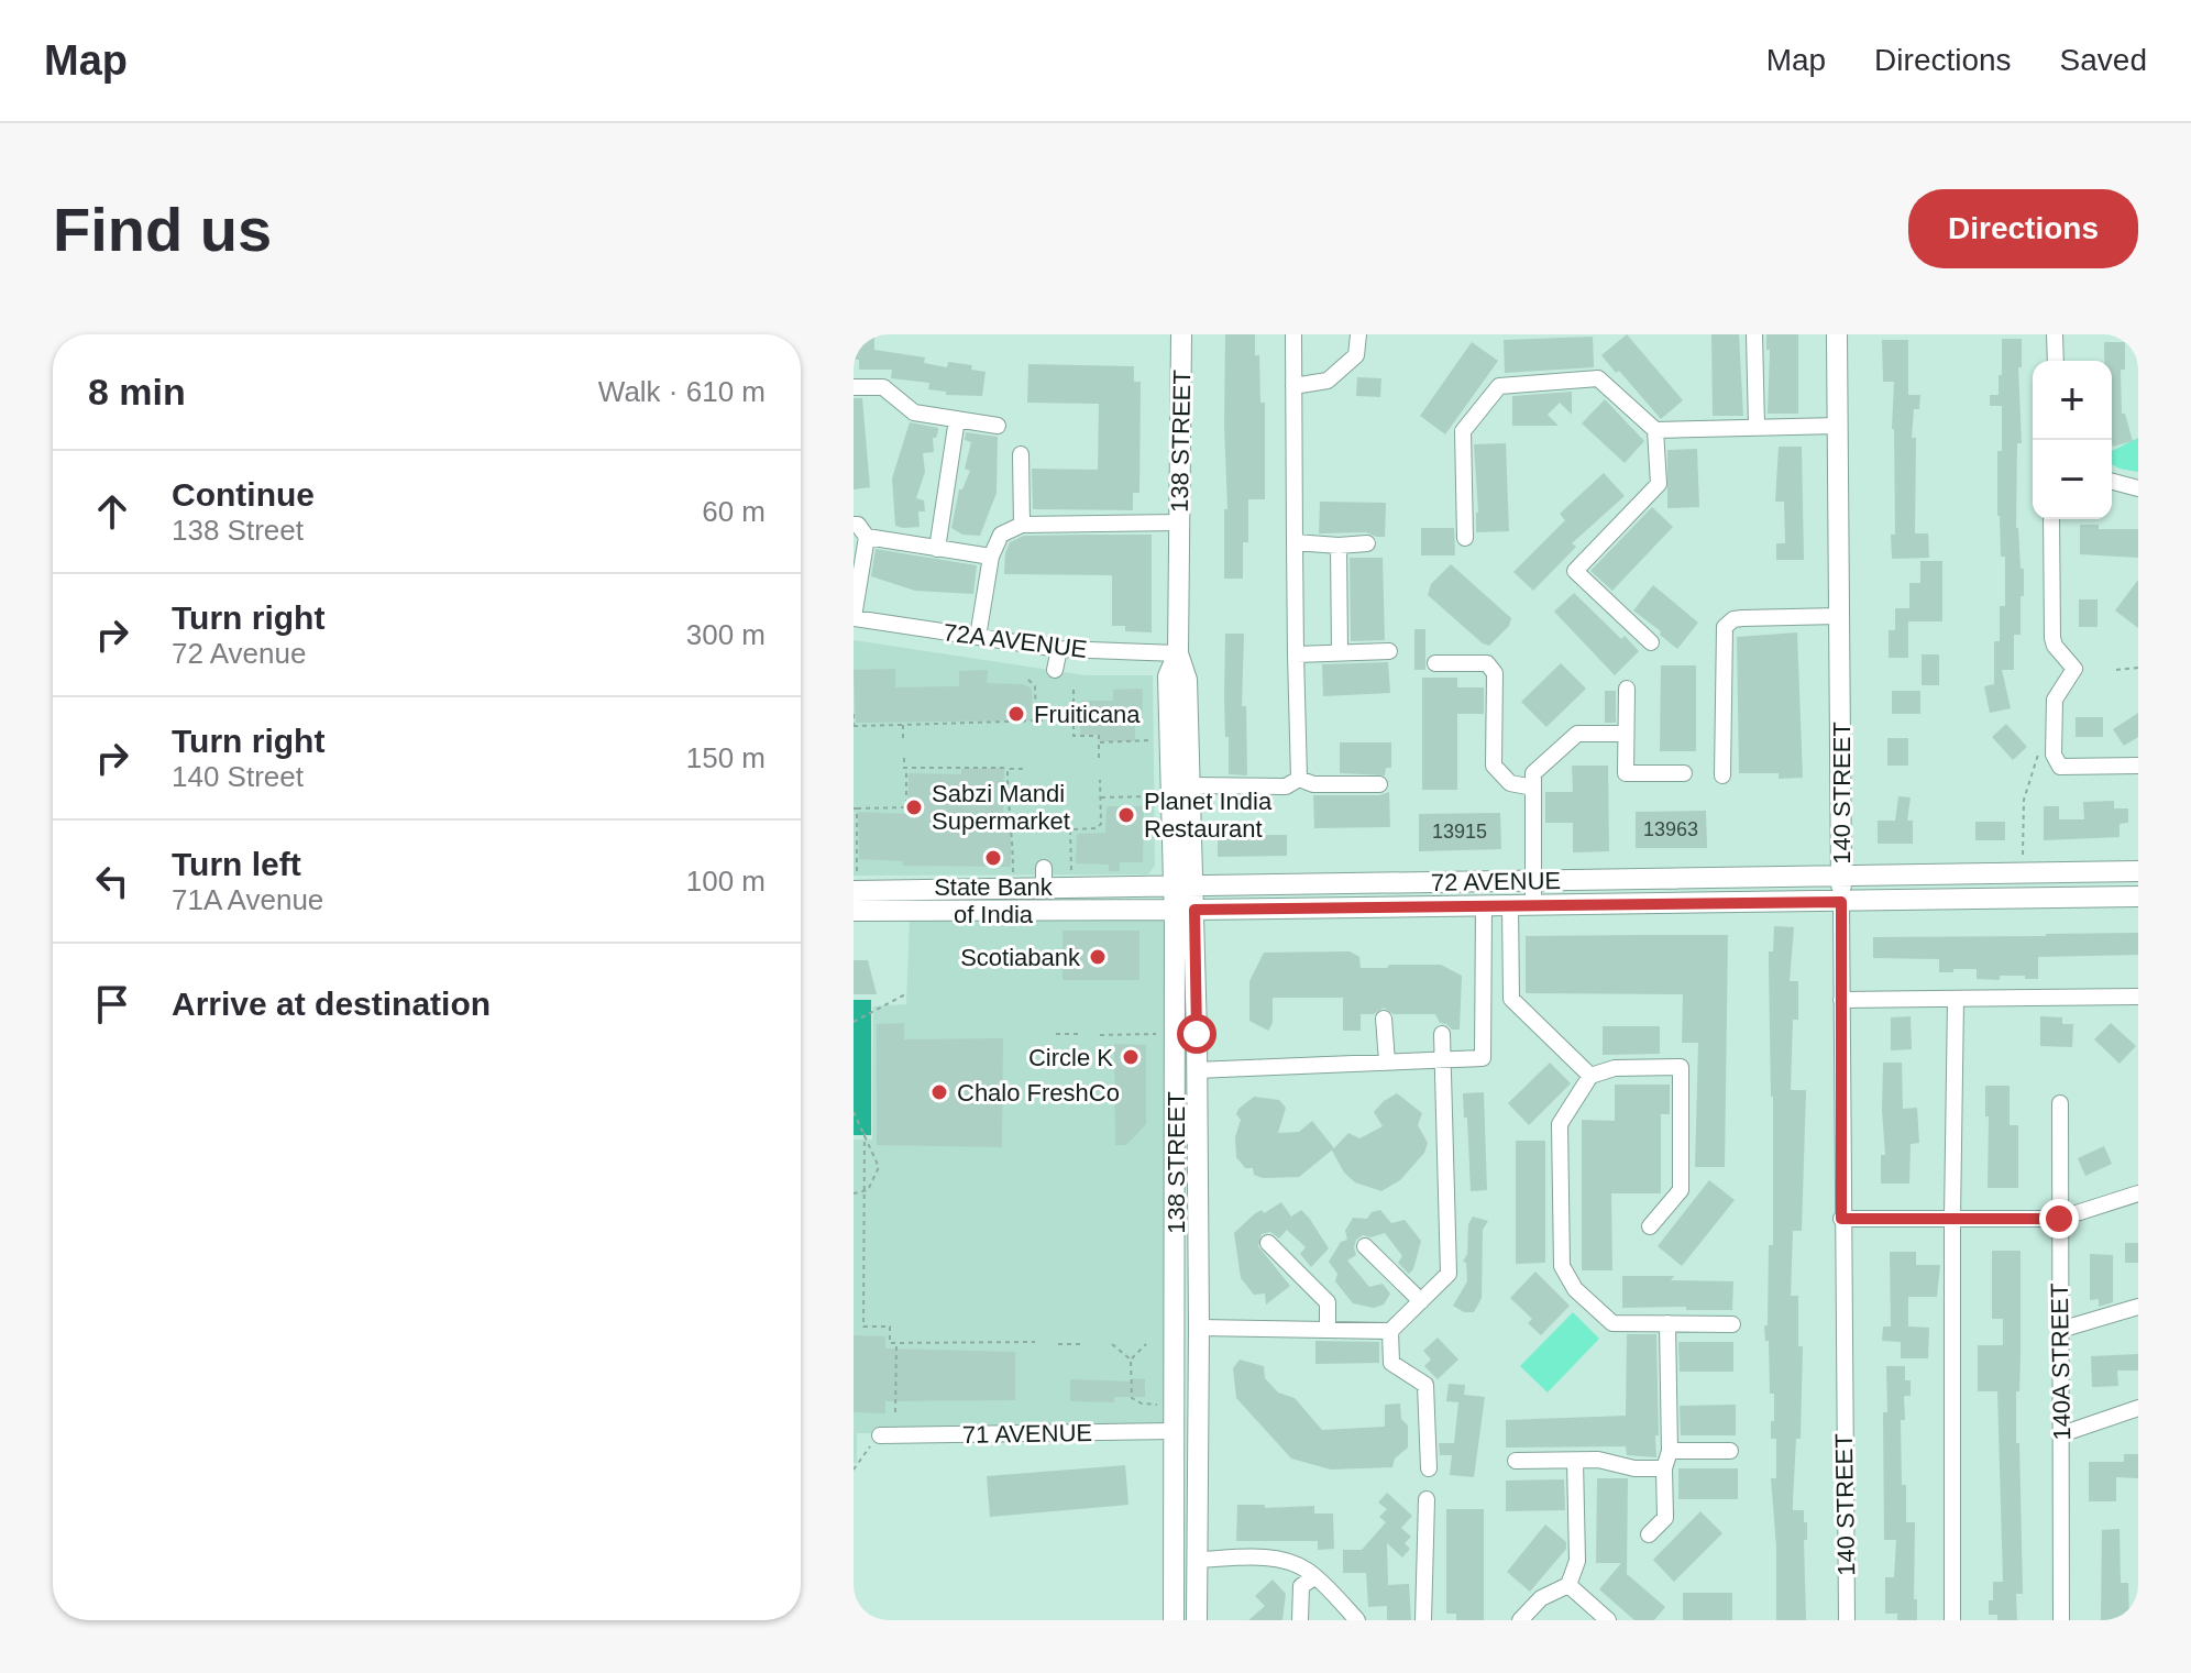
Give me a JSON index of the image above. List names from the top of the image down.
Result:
{
  "streets": {
    "main road": ["138 STREET", "140 STREET", "72 AVENUE"],
    "street": ["72A AVENUE", "140A STREET", "71 AVENUE"]
  },
  "crossings": [
    ["138 STREET", "72A AVENUE"],
    ["138 STREET", "72 AVENUE"],
    ["138 STREET", "71 AVENUE"],
    ["140 STREET", "72 AVENUE"]
  ],
  "places": [
    "Fruiticana",
    "Sabzi Mandi Supermarket",
    "Planet India Restaurant",
    "State Bank of India",
    "Scotiabank",
    "Circle K",
    "Chalo FreshCo"
  ],
  "house_numbers": ["13963", "13915"],
  "page": {
    "header": "Map",
    "nav": ["Map", "Directions", "Saved"],
    "buttons": "Directions",
    "title": "Find us",
    "heading": ["8 min", "Walk · 610 m"],
    "map_buttons": ["+", "−"],
    "list": [
      ["Continue", "138 Street", "60 m"],
      ["Turn right", "72 Avenue", "300 m"],
      ["Turn right", "140 Street", "150 m"],
      ["Turn left", "71A Avenue", "100 m"],
      "Arrive at destination"
    ]
  }
}
